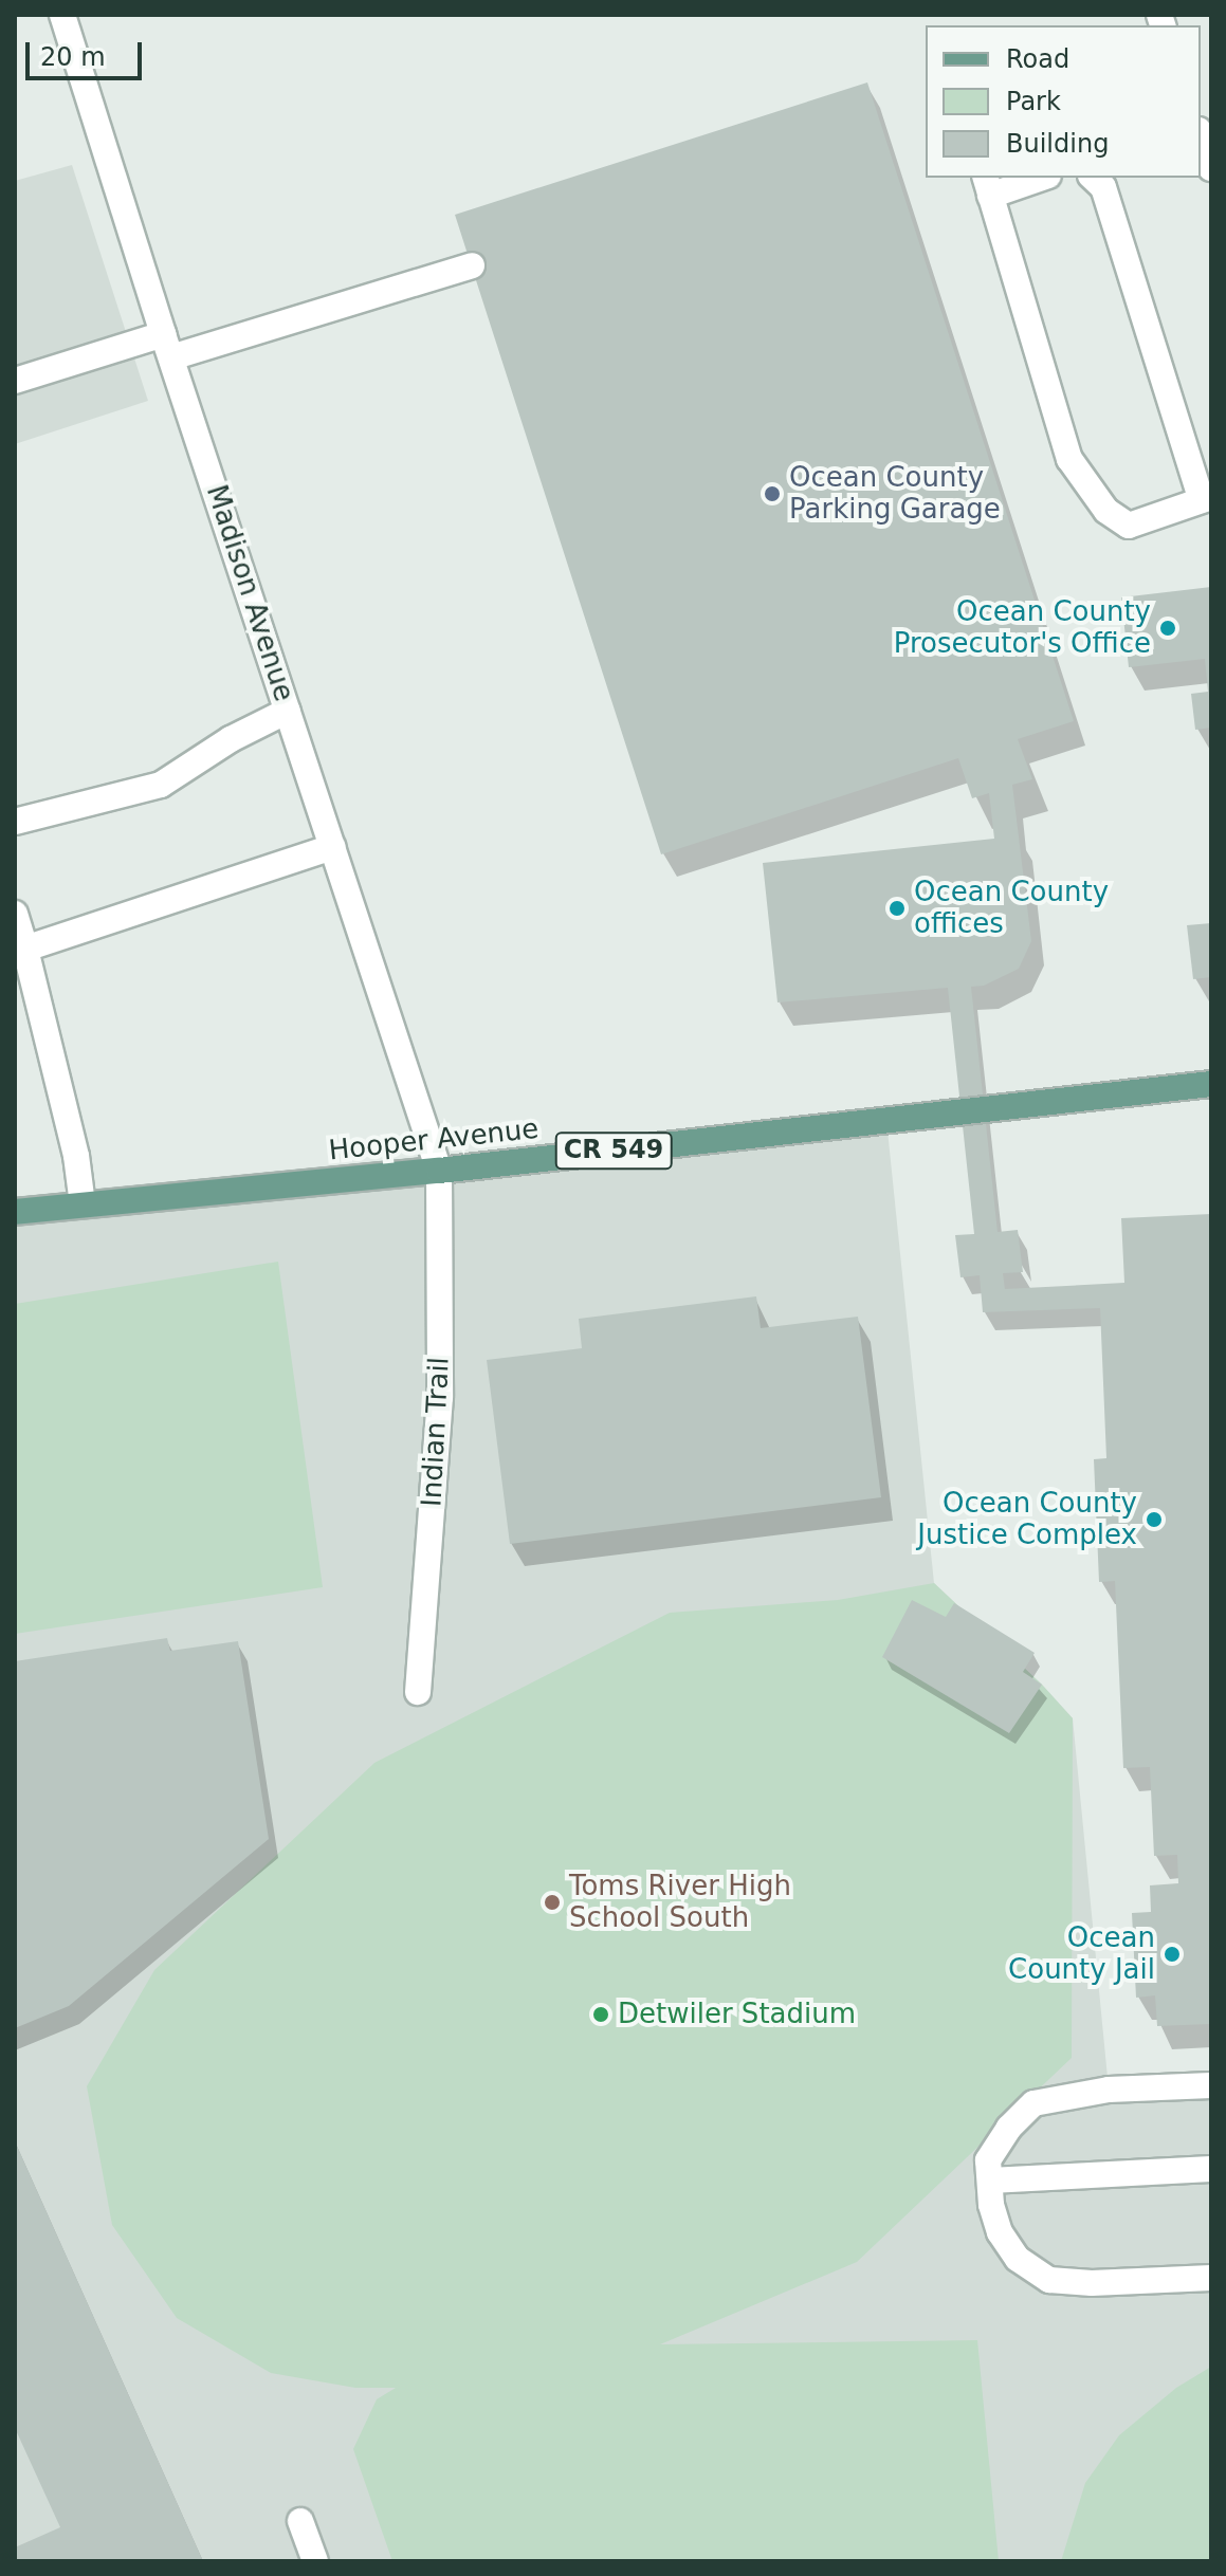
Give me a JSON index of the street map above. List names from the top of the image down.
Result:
{
  "streets": {
    "main road": ["Hooper Avenue", "CR 549"],
    "street": ["Madison Avenue", "Indian Trail"]
  },
  "crossings": [
    ["Madison Avenue", "Hooper Avenue"],
    ["Madison Avenue", "Indian Trail"],
    ["Hooper Avenue", "Indian Trail"]
  ],
  "places": [
    "Ocean County Parking Garage",
    "Ocean County Prosecutor's Office",
    "Ocean County offices",
    "Ocean County Justice Complex",
    "Toms River High School South",
    "Ocean County Jail",
    "Detwiler Stadium"
  ],
  "legend": ["Road", "Park", "Building"],
  "scale_bar": "20 m"
}
